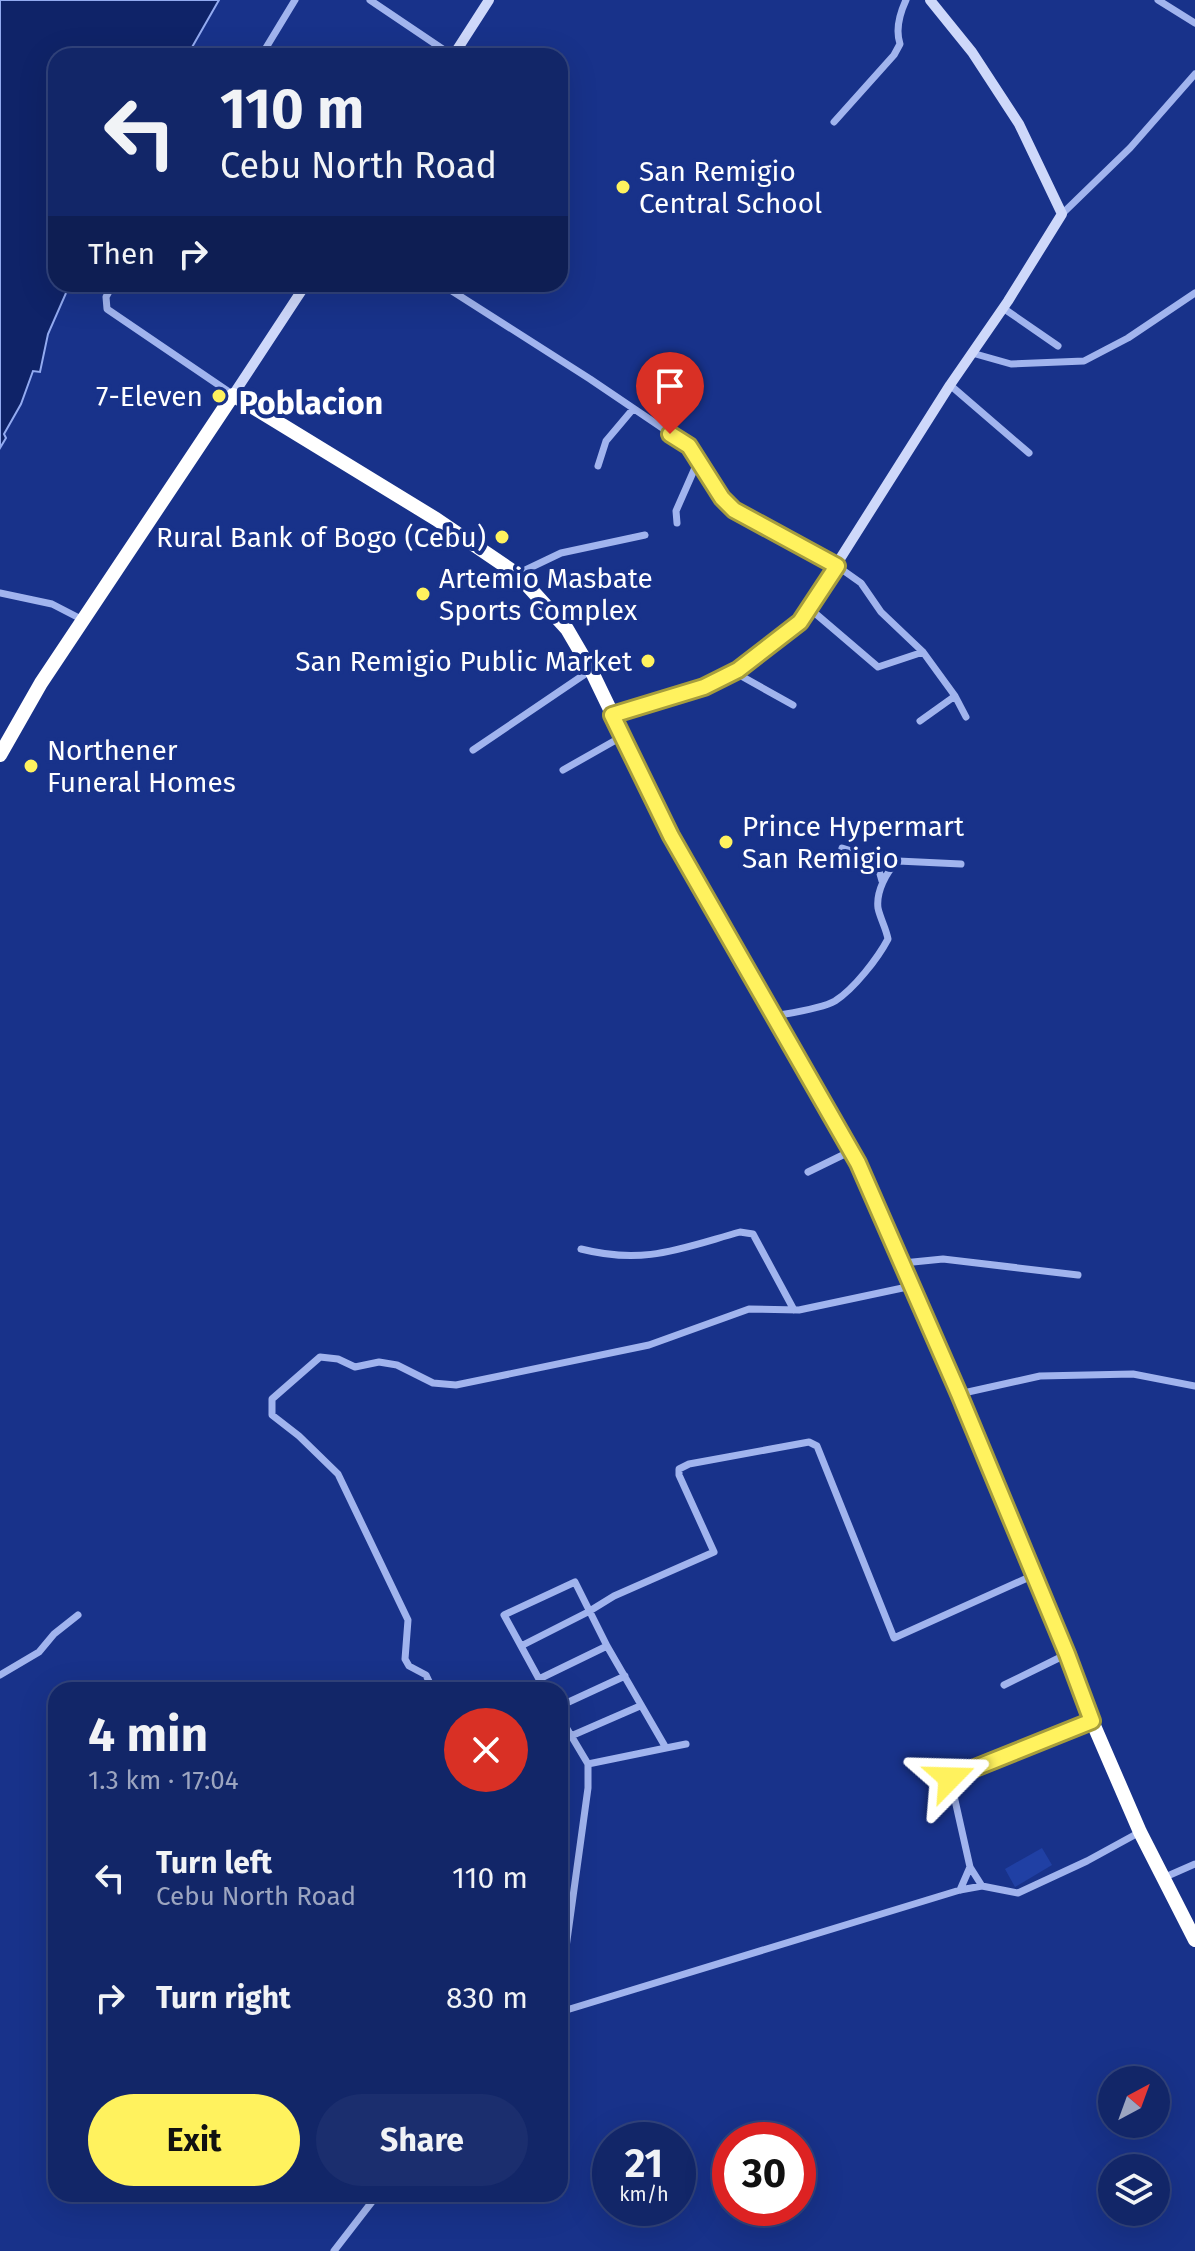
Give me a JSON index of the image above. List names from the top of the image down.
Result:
{
  "districts": ["Poblacion"],
  "places": [
    "San Remigio Central School",
    "7-Eleven",
    "Rural Bank of Bogo (Cebu)",
    "Artemio Masbate Sports Complex",
    "San Remigio Public Market",
    "Northener Funeral Homes",
    "Prince Hypermart San Remigio"
  ],
  "north": "top right",
  "page": {
    "turn": ["110 m", "Cebu North Road"],
    "then": "Then",
    "heading": ["4 min", "1.3 km · 17:04"],
    "list": [
      {
        "name": "Turn left",
        "note": "Cebu North Road",
        "value": "110 m"
      },
      {
        "name": "Turn right",
        "value": "830 m"
      }
    ],
    "buttons": ["Exit", "Share"],
    "speed": "21 km/h",
    "limit": "30"
  }
}
